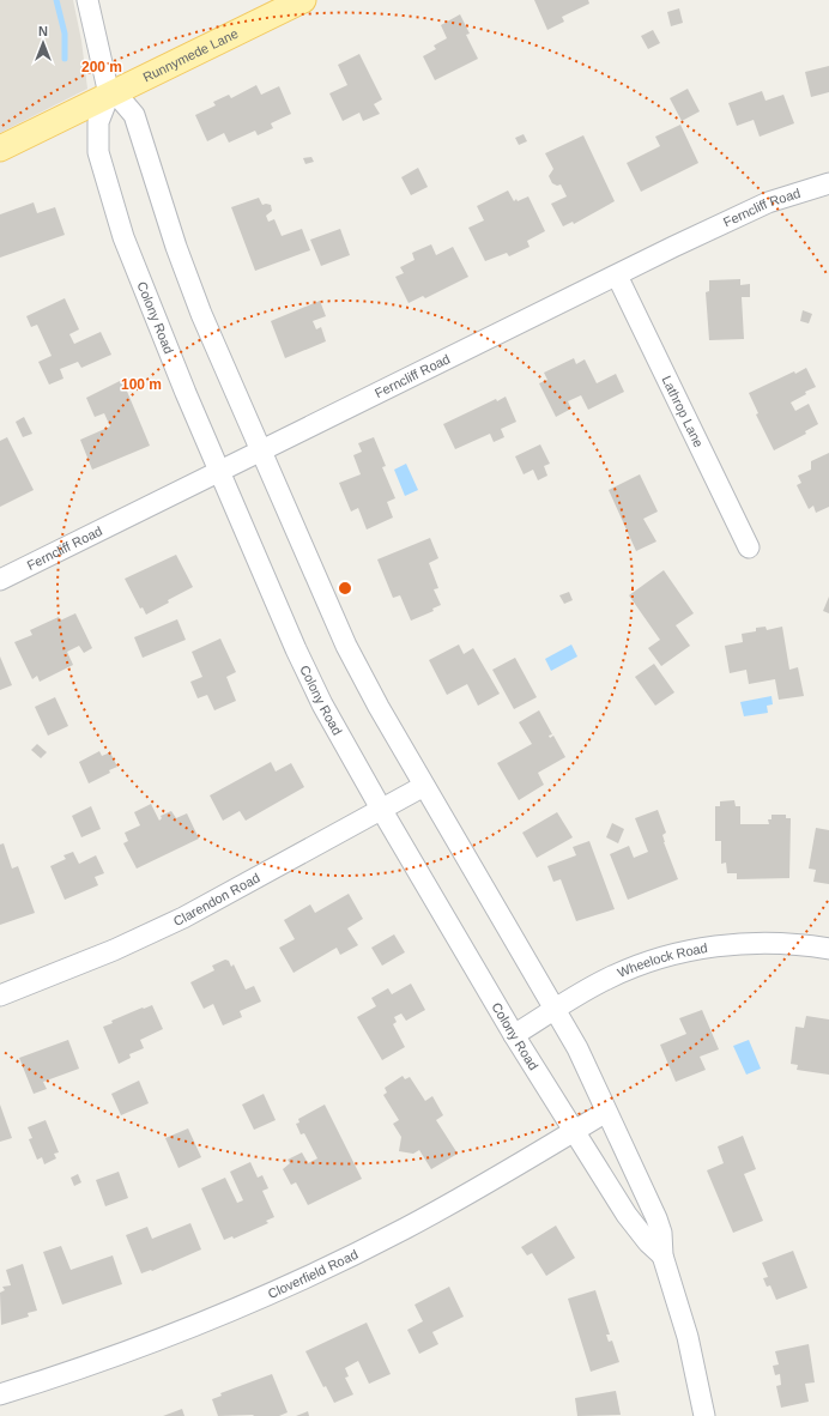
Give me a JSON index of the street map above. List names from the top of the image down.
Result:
{
  "streets": {
    "main road": ["Runnymede Lane"],
    "street": [
      "Ferncliff Road",
      "Colony Road",
      "Lathrop Lane",
      "Clarendon Road",
      "Wheelock Road",
      "Cloverfield Road"
    ]
  },
  "crossings": [
    ["Runnymede Lane", "Colony Road"],
    ["Ferncliff Road", "Colony Road"],
    ["Ferncliff Road", "Lathrop Lane"],
    ["Colony Road", "Clarendon Road"],
    ["Colony Road", "Wheelock Road"],
    ["Colony Road", "Cloverfield Road"]
  ],
  "north": "top",
  "rings": ["200 m", "100 m"]
}
